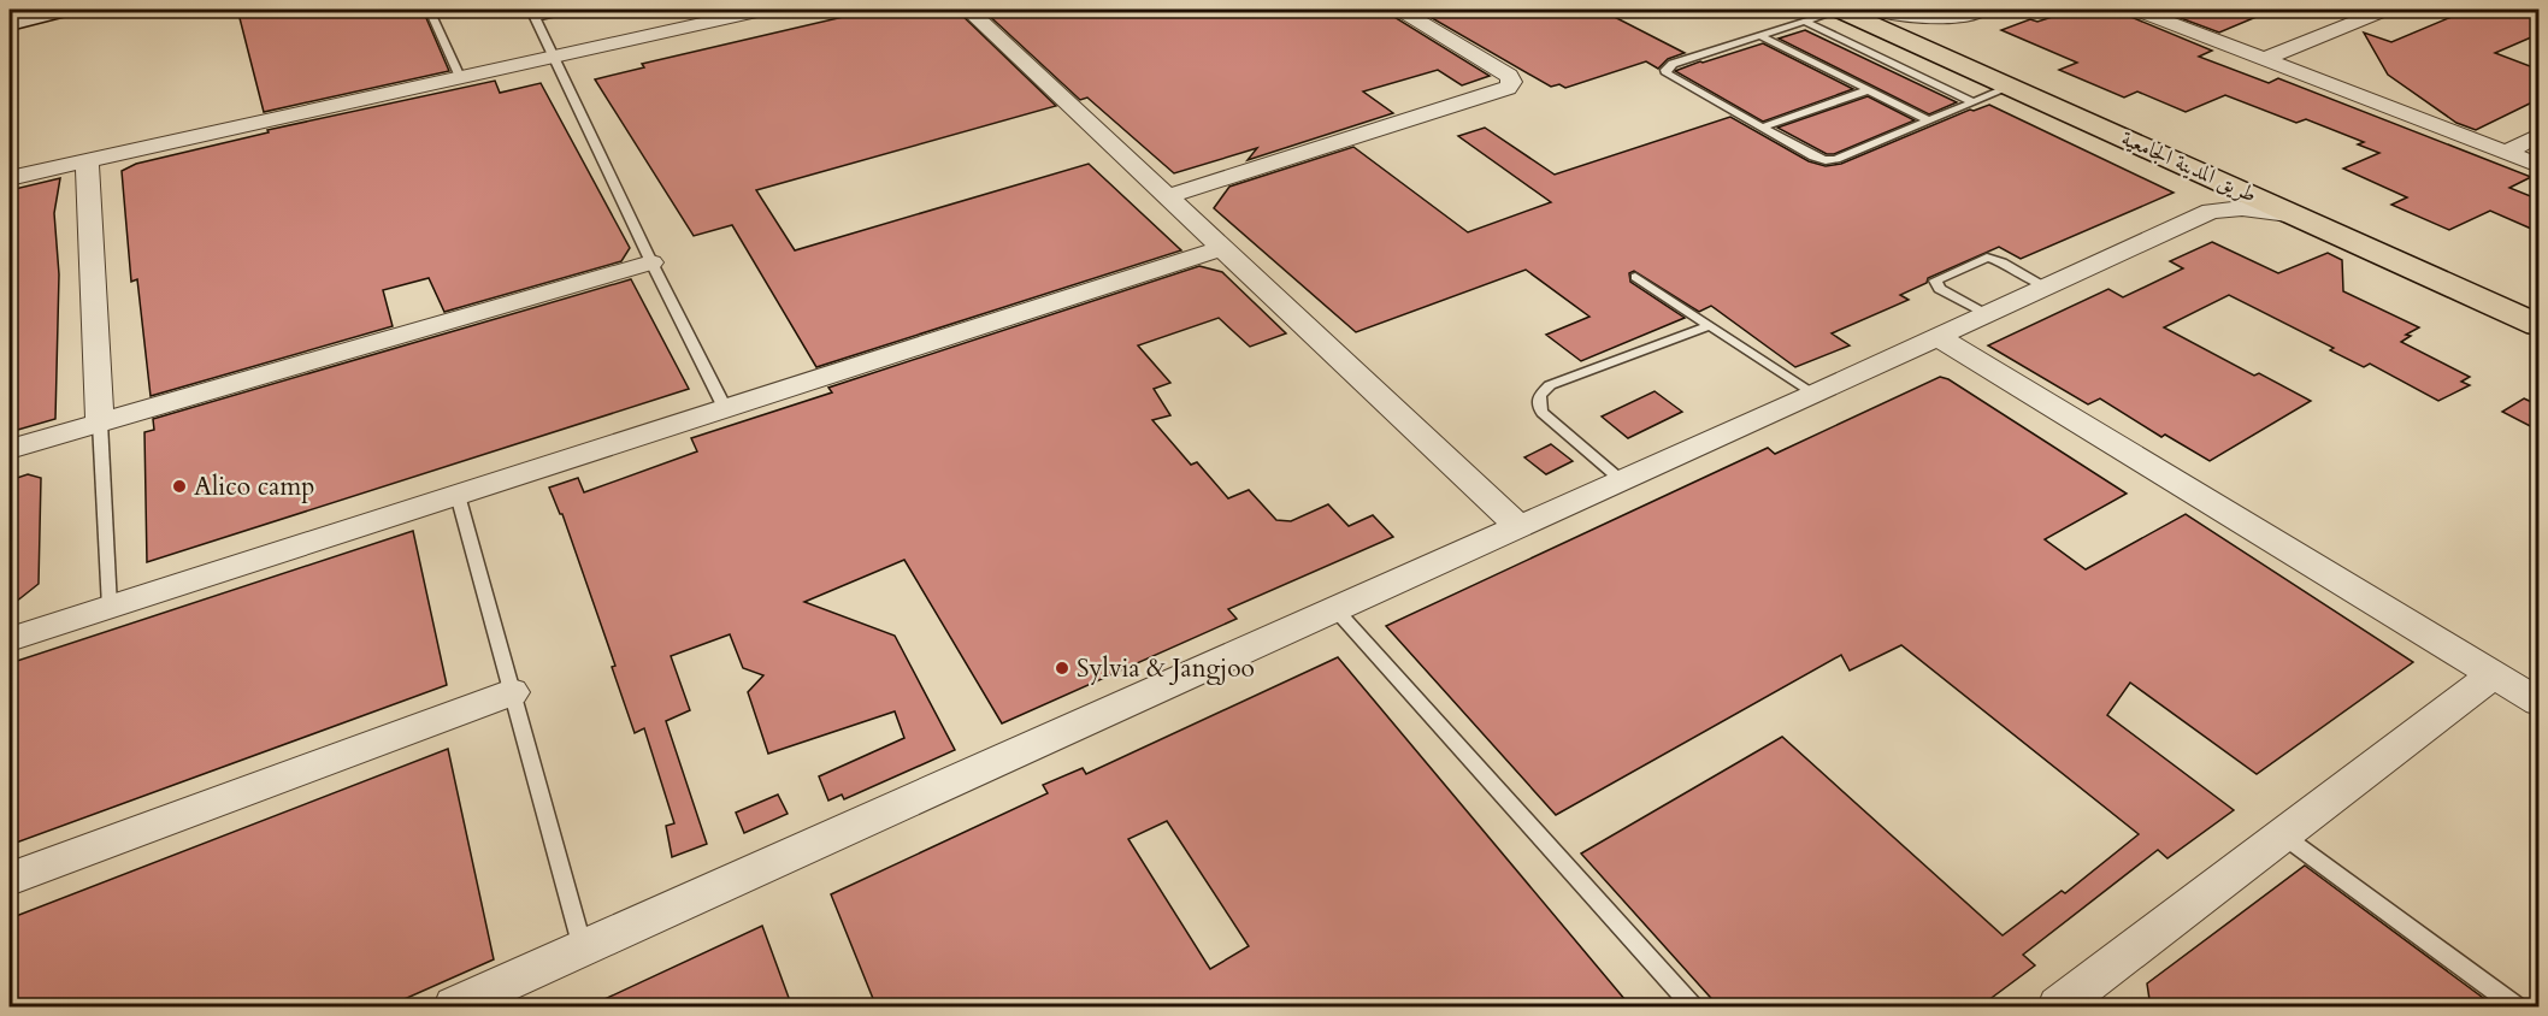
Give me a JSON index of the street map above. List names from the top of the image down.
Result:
{
  "streets": {
    "main road": ["طريق المدينة الجامعية"]
  },
  "places": ["Alico camp", "Sylvia & Jangjoo"]
}
